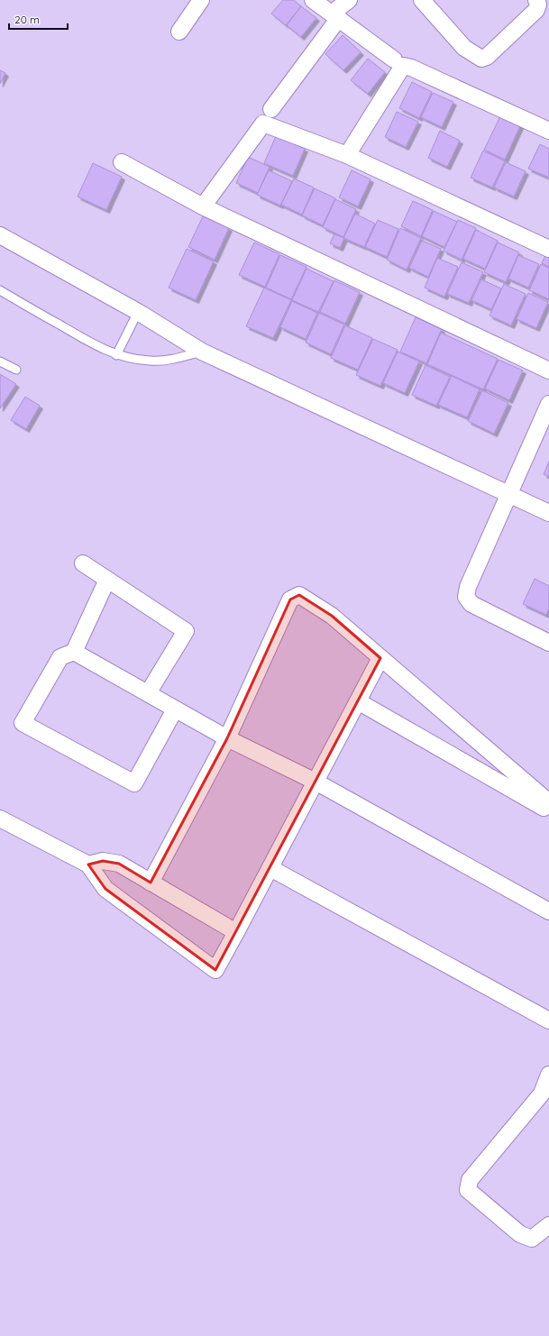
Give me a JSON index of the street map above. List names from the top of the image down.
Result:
{
  "scale_bar": "20 m"
}
